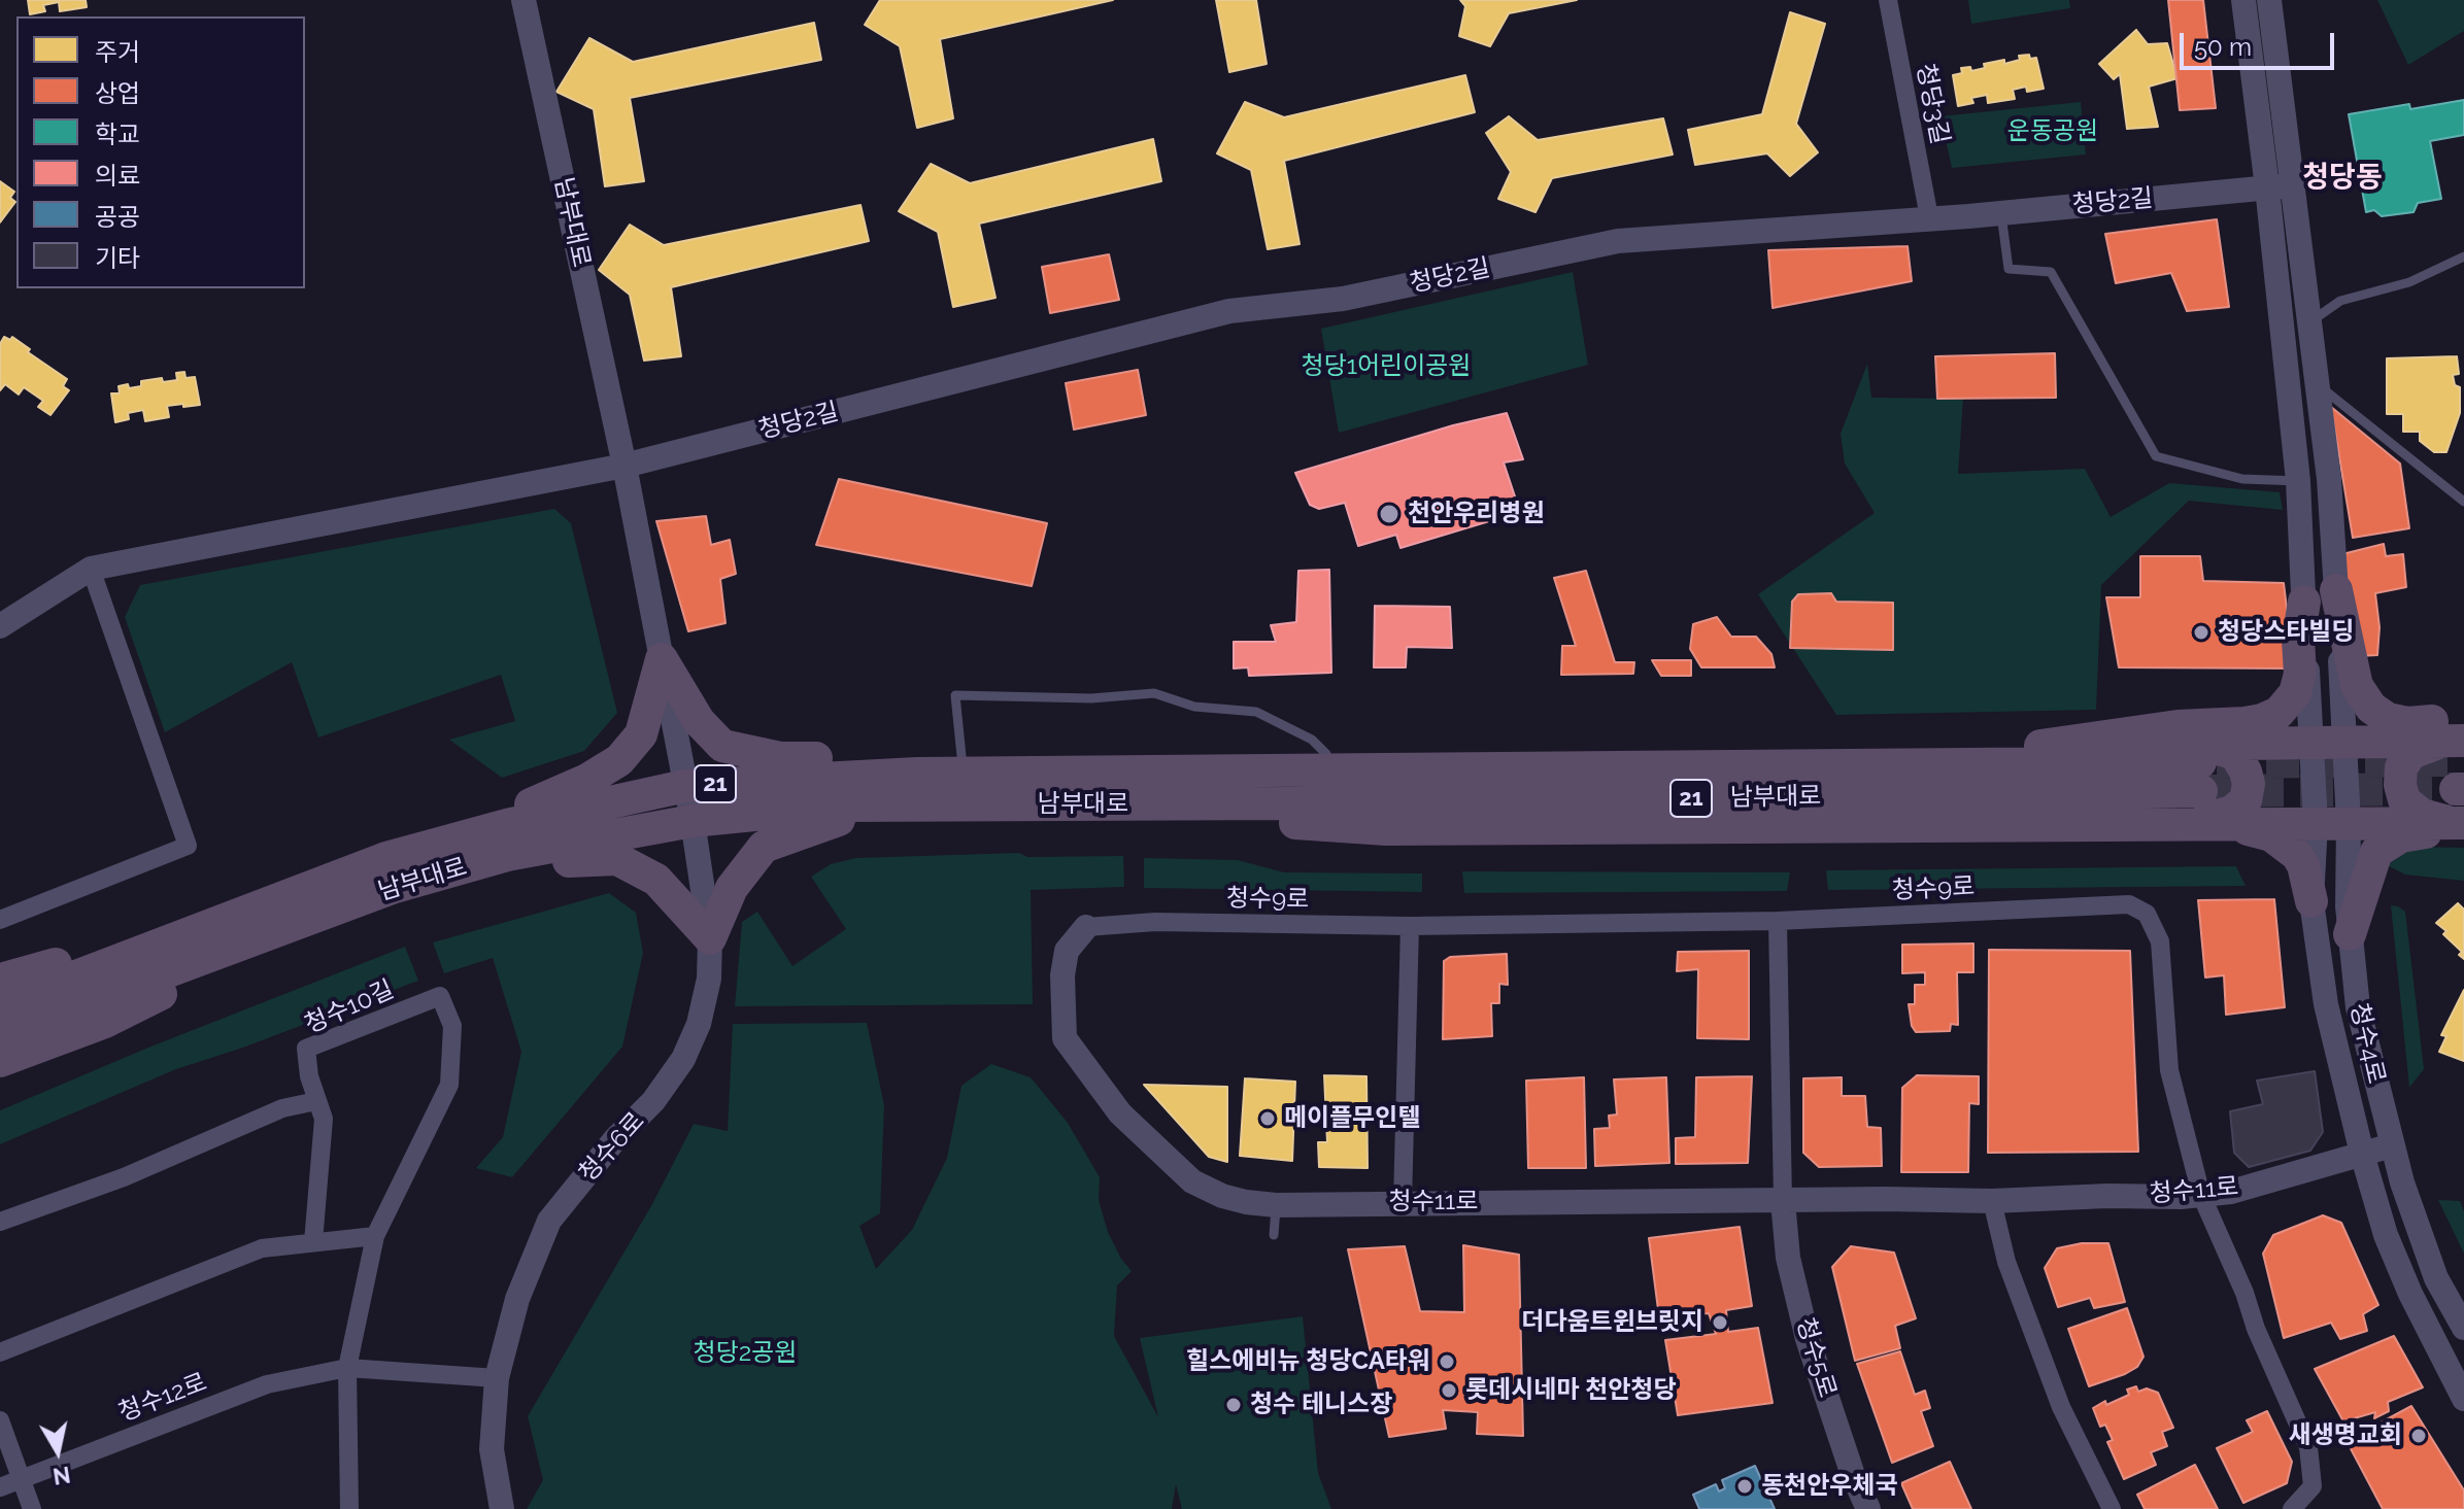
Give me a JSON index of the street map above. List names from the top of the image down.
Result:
{
  "streets": {
    "highway": ["남부대로", "21"],
    "street": [
      "청당3길",
      "청당2길",
      "청수9로",
      "청수10길",
      "청수4로",
      "청수6로",
      "청수11로",
      "청수5로",
      "청수12로"
    ]
  },
  "crossings": [
    ["청당3길", "청당2길"],
    ["청당2길", "남부대로"],
    ["청당2길", "청수4로"],
    ["남부대로", "청수6로"],
    ["청수9로", "청수11로"],
    ["청수10길", "청수12로"],
    ["청수4로", "청수11로"],
    ["청수6로", "청수12로"],
    ["청수11로", "청수5로"]
  ],
  "districts": ["청당동"],
  "parks": ["운동공원", "청당1어린이공원", "청당2공원"],
  "places": [
    "천안우리병원",
    "청당스타빌딩",
    "메이플무인텔",
    "더다움트윈브릿지",
    "힐스에비뉴 청당CA타워",
    "롯데시네마 천안청당",
    "청수 테니스장",
    "새생명교회",
    "동천안우체국"
  ],
  "legend": [
    "주거",
    "상업",
    "학교",
    "의료",
    "공공",
    "기타"
  ],
  "scale_bar": "50 m",
  "north": "bottom"
}
